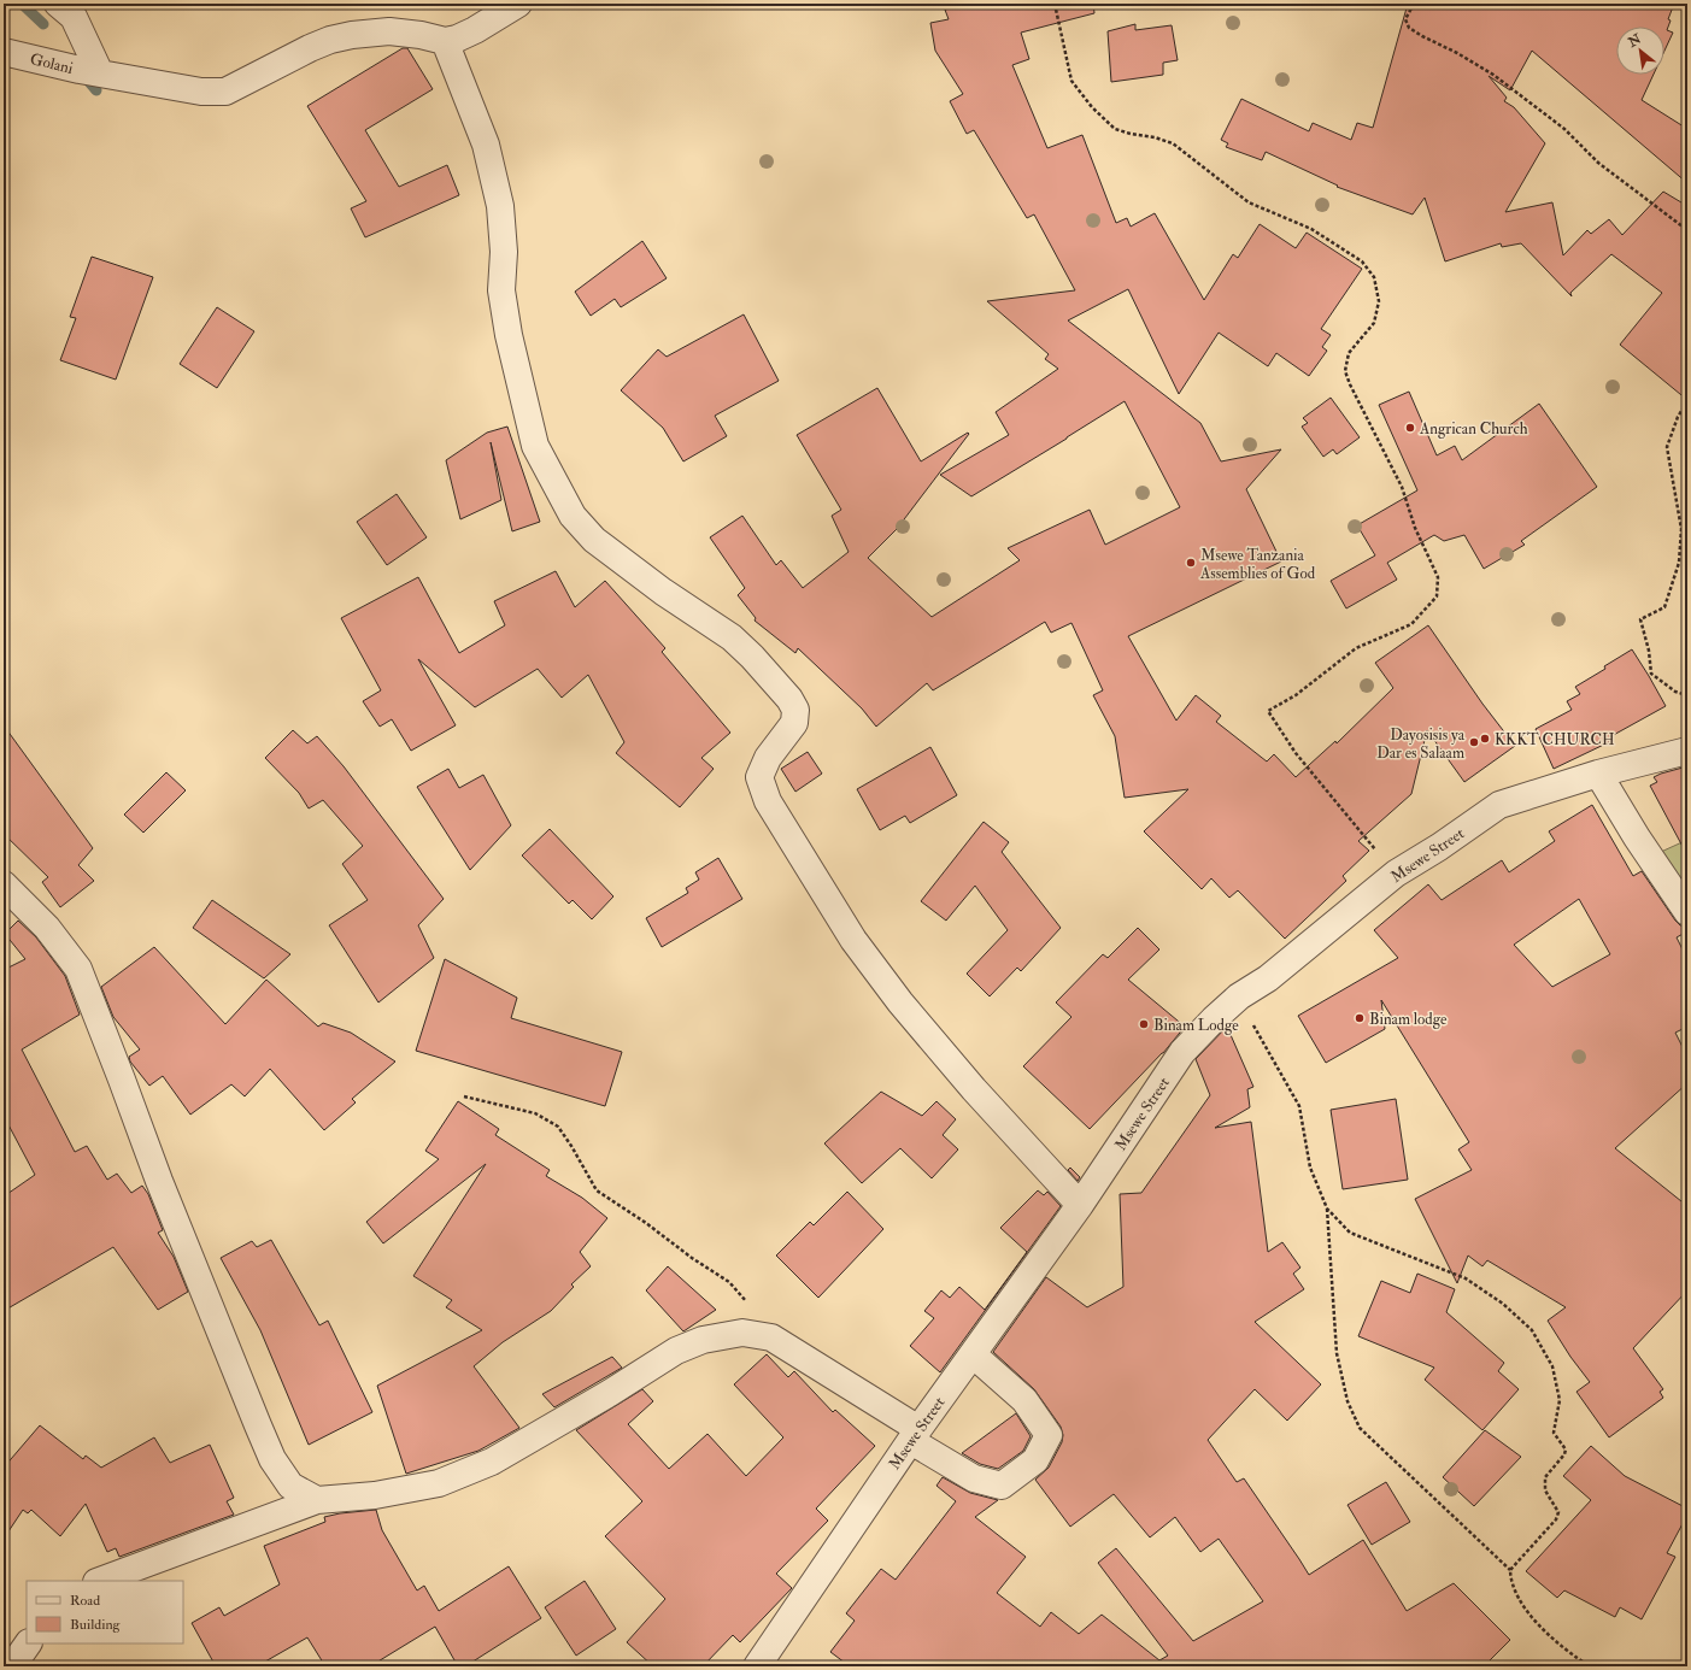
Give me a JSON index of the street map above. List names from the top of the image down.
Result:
{
  "streets": {
    "street": ["Golani", "Msewe Street"]
  },
  "places": [
    "Angrican Church",
    "Msewe Tanzania Assemblies of God",
    "KKKT CHURCH",
    "Dayosisis ya Dar es Salaam",
    "Binam lodge",
    "Binam Lodge"
  ],
  "legend": ["Road", "Building"],
  "north": "top left"
}
